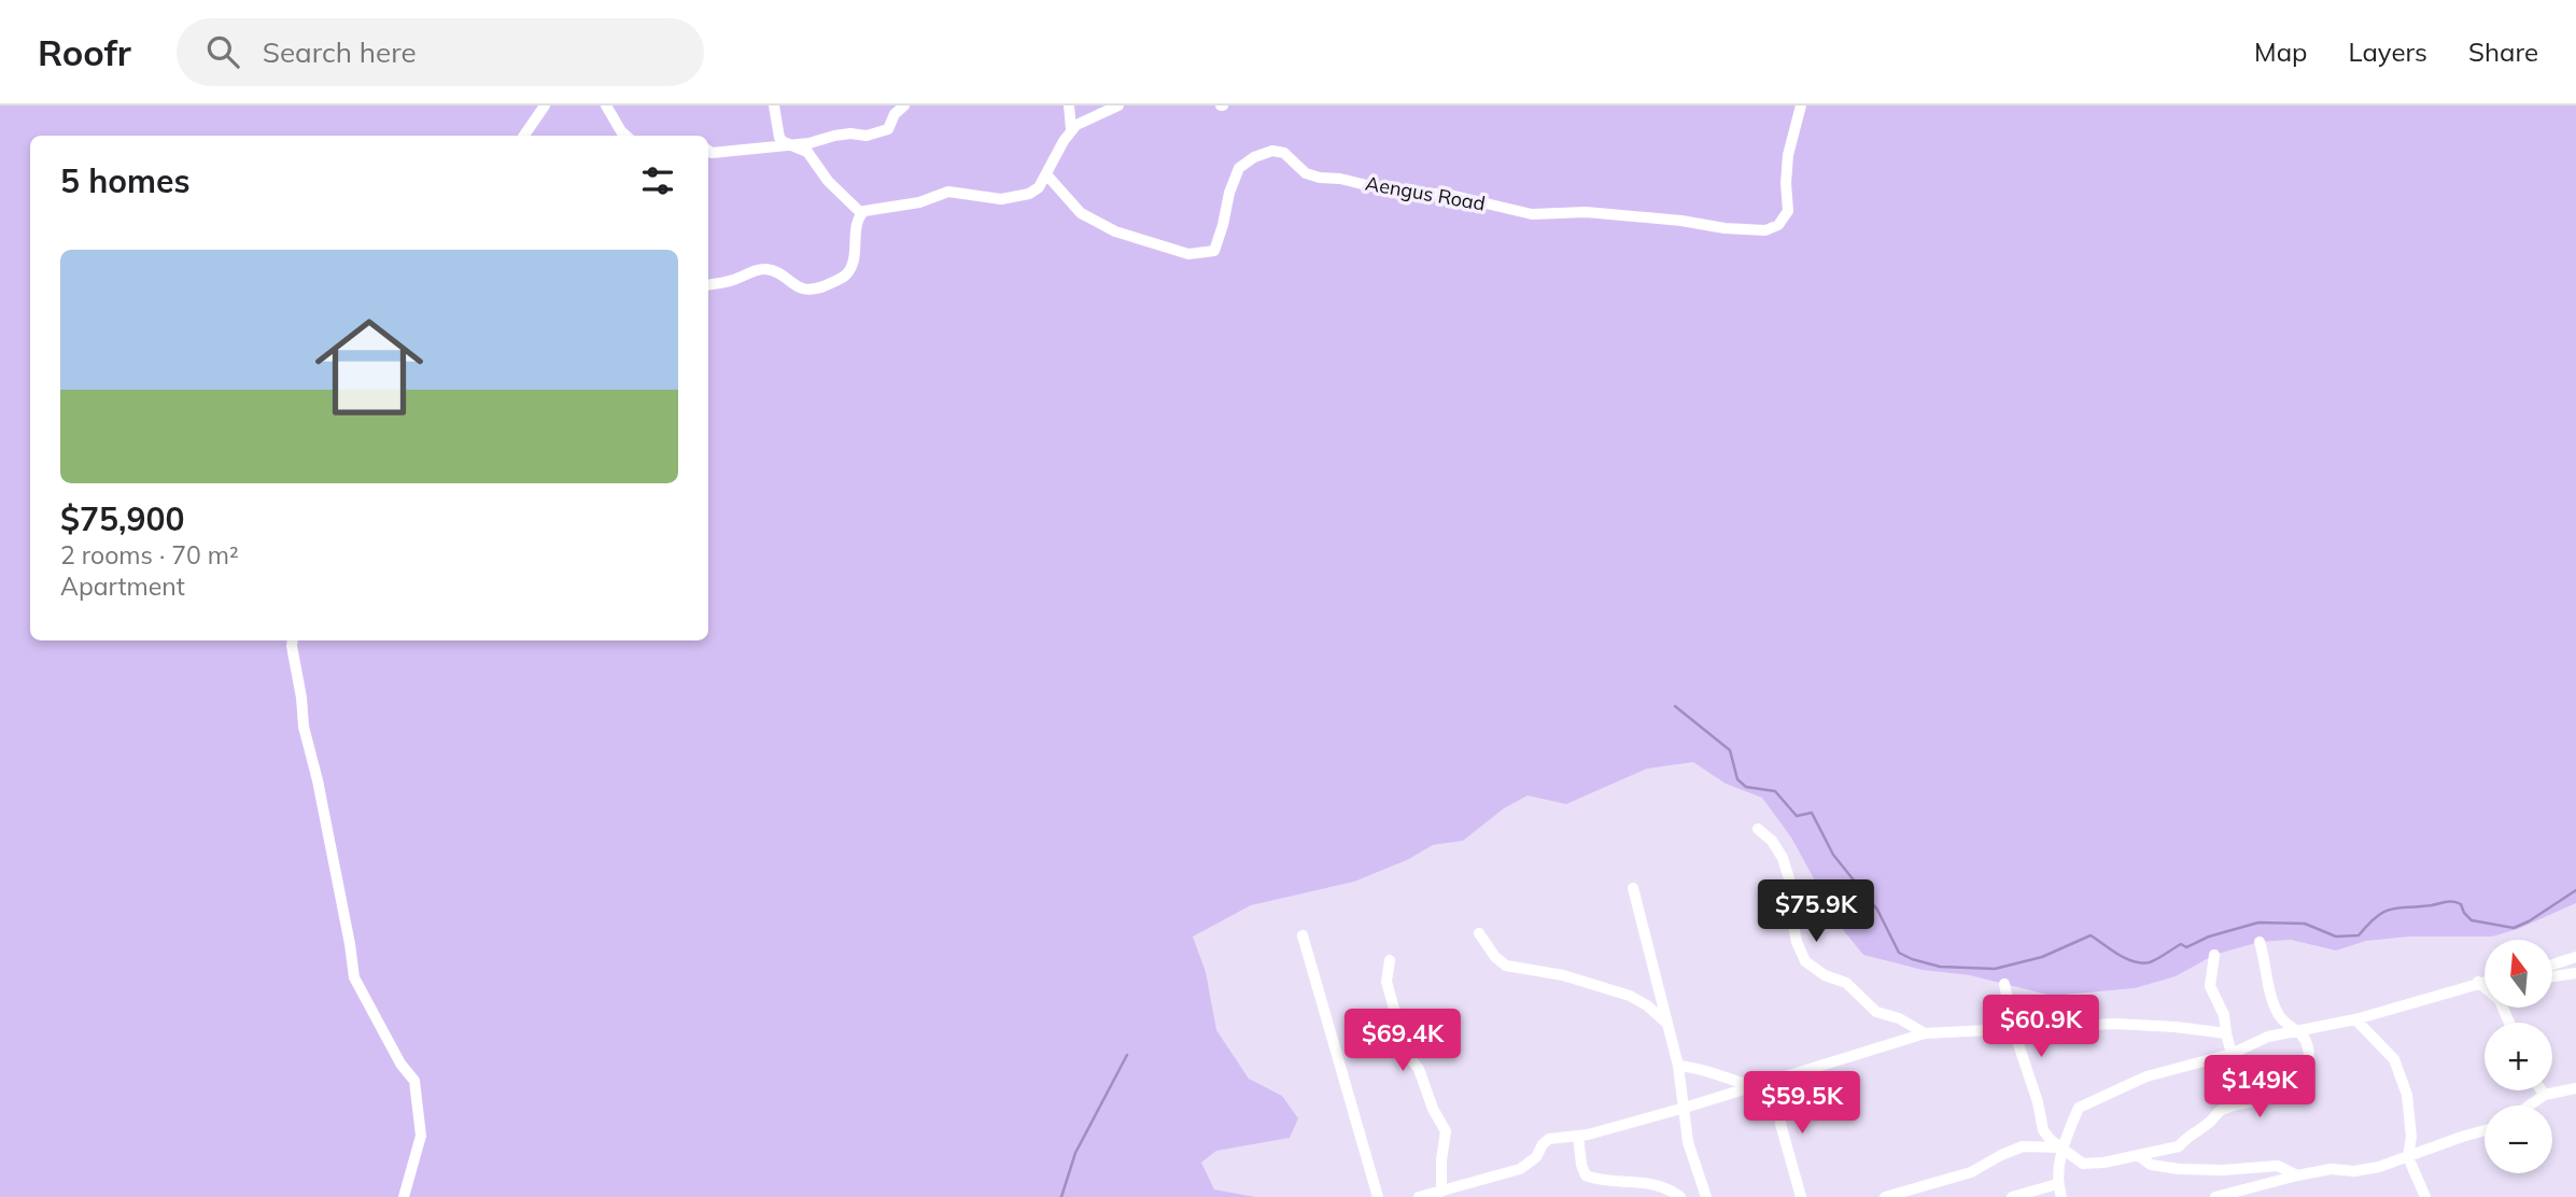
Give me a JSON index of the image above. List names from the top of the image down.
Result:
{
  "streets": {
    "street": ["Aengus Road"]
  },
  "north": "top",
  "page": {
    "header": "Roofr",
    "search": "Search here",
    "nav": ["Map", "Layers", "Share"],
    "heading": "5 homes",
    "list": [
      {
        "name": "$75,900",
        "note": "2 rooms · 70 m² · Apartment"
      }
    ],
    "price": [
      "$75.9K",
      "$60.9K",
      "$69.4K",
      "$149K",
      "$59.5K"
    ],
    "map_buttons": ["+", "−"]
  }
}
